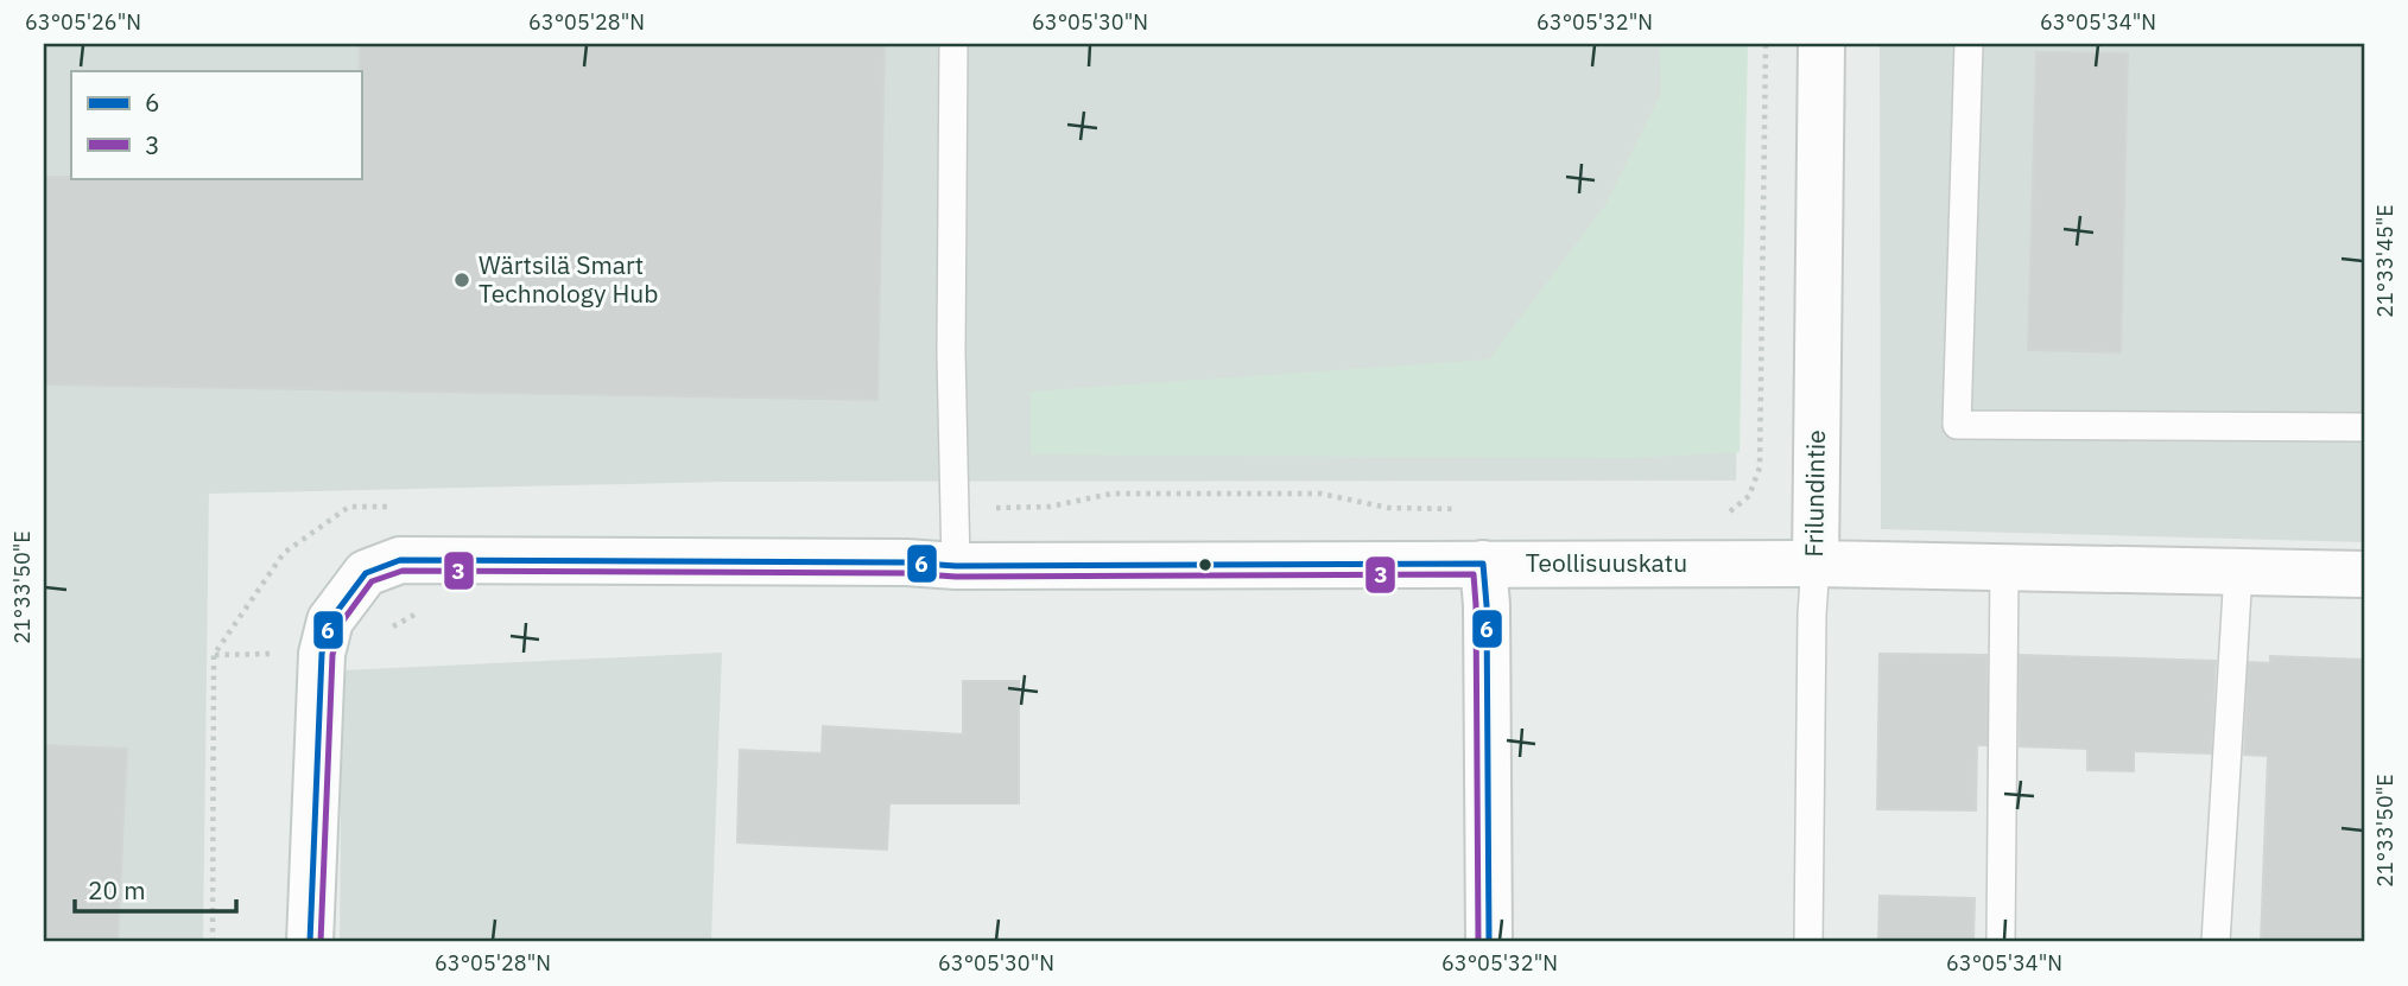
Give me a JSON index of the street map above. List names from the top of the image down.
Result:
{
  "streets": {
    "street": ["Frilundintie", "Teollisuuskatu"]
  },
  "crossings": [
    ["Frilundintie", "Teollisuuskatu"]
  ],
  "places": ["Wärtsilä Smart Technology Hub"],
  "lines": ["transit line 6", "transit line 3"],
  "legend": ["6", "3"],
  "scale_bar": "20 m",
  "coordinates": [
    "63°05'26\"N",
    "63°05'28\"N",
    "63°05'30\"N",
    "63°05'32\"N",
    "63°05'34\"N",
    "21°33'45\"E",
    "21°33'50\"E"
  ]
}
